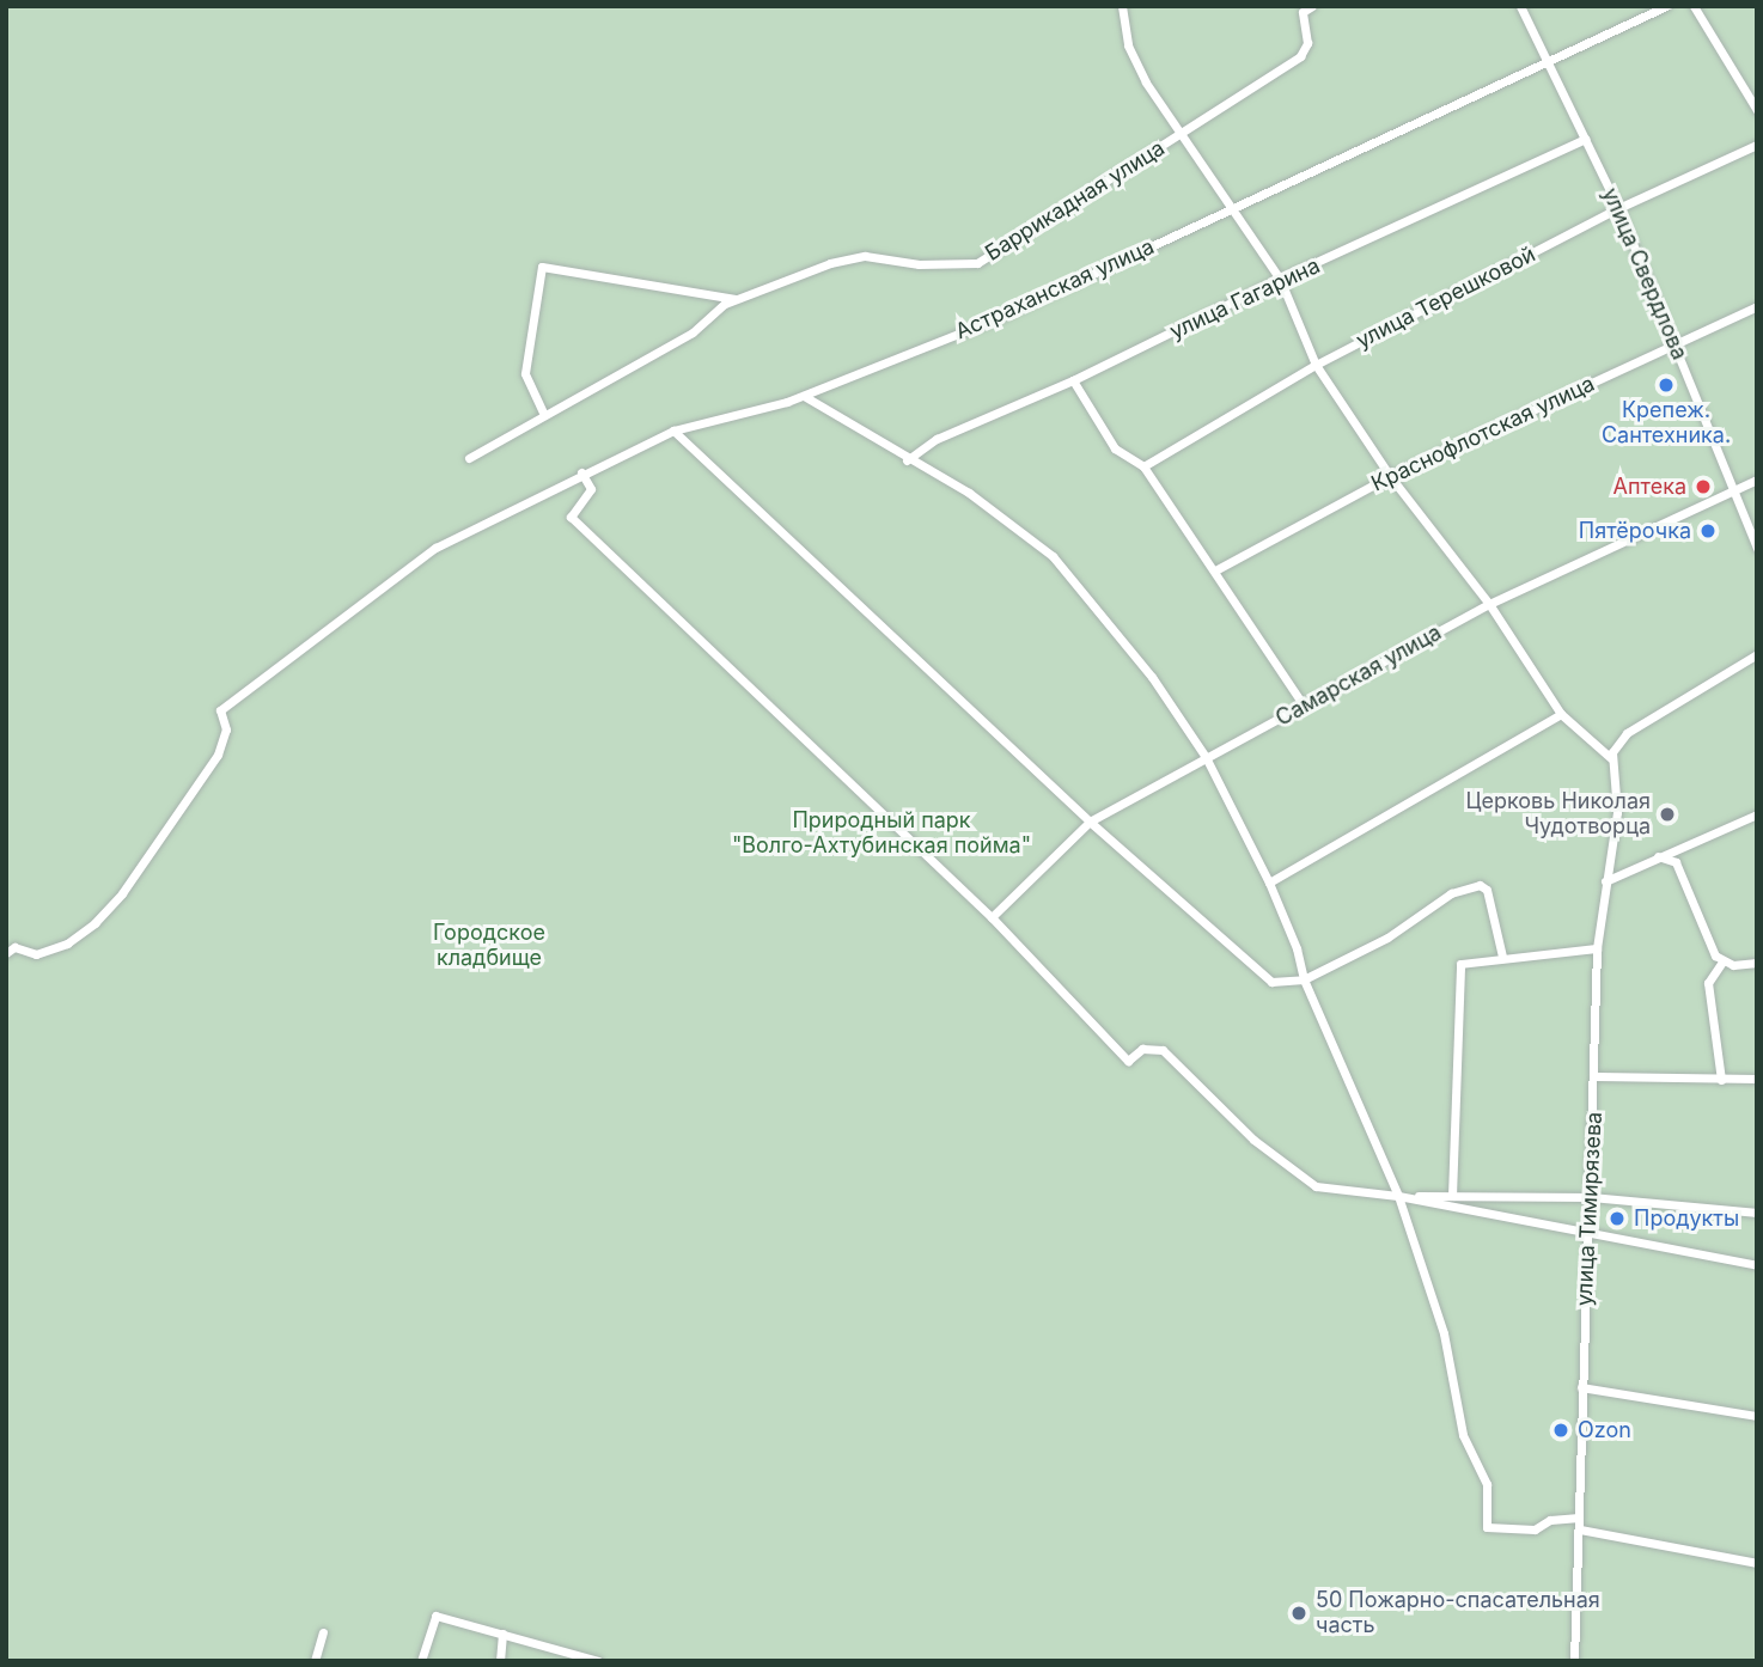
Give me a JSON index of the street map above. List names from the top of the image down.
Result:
{
  "streets": {
    "street": [
      "Баррикадная улица",
      "улица Свердлова",
      "Астраханская улица",
      "улица Терешковой",
      "улица Гагарина",
      "Краснофлотская улица",
      "Самарская улица",
      "улица Тимирязева"
    ]
  },
  "crossings": [
    ["улица Свердлова", "Астраханская улица"],
    ["улица Свердлова", "улица Терешковой"],
    ["улица Свердлова", "улица Гагарина"],
    ["улица Свердлова", "Краснофлотская улица"],
    ["улица Свердлова", "Самарская улица"]
  ],
  "parks": ["Природный парк \"Волго-Ахтубинская пойма\"", "Городское кладбище"],
  "places": [
    "Крепеж. Сантехника.",
    "Аптека",
    "Пятёрочка",
    "Церковь Николая Чудотворца",
    "Продукты",
    "Ozon",
    "50 Пожарно-спасательная часть"
  ]
}
